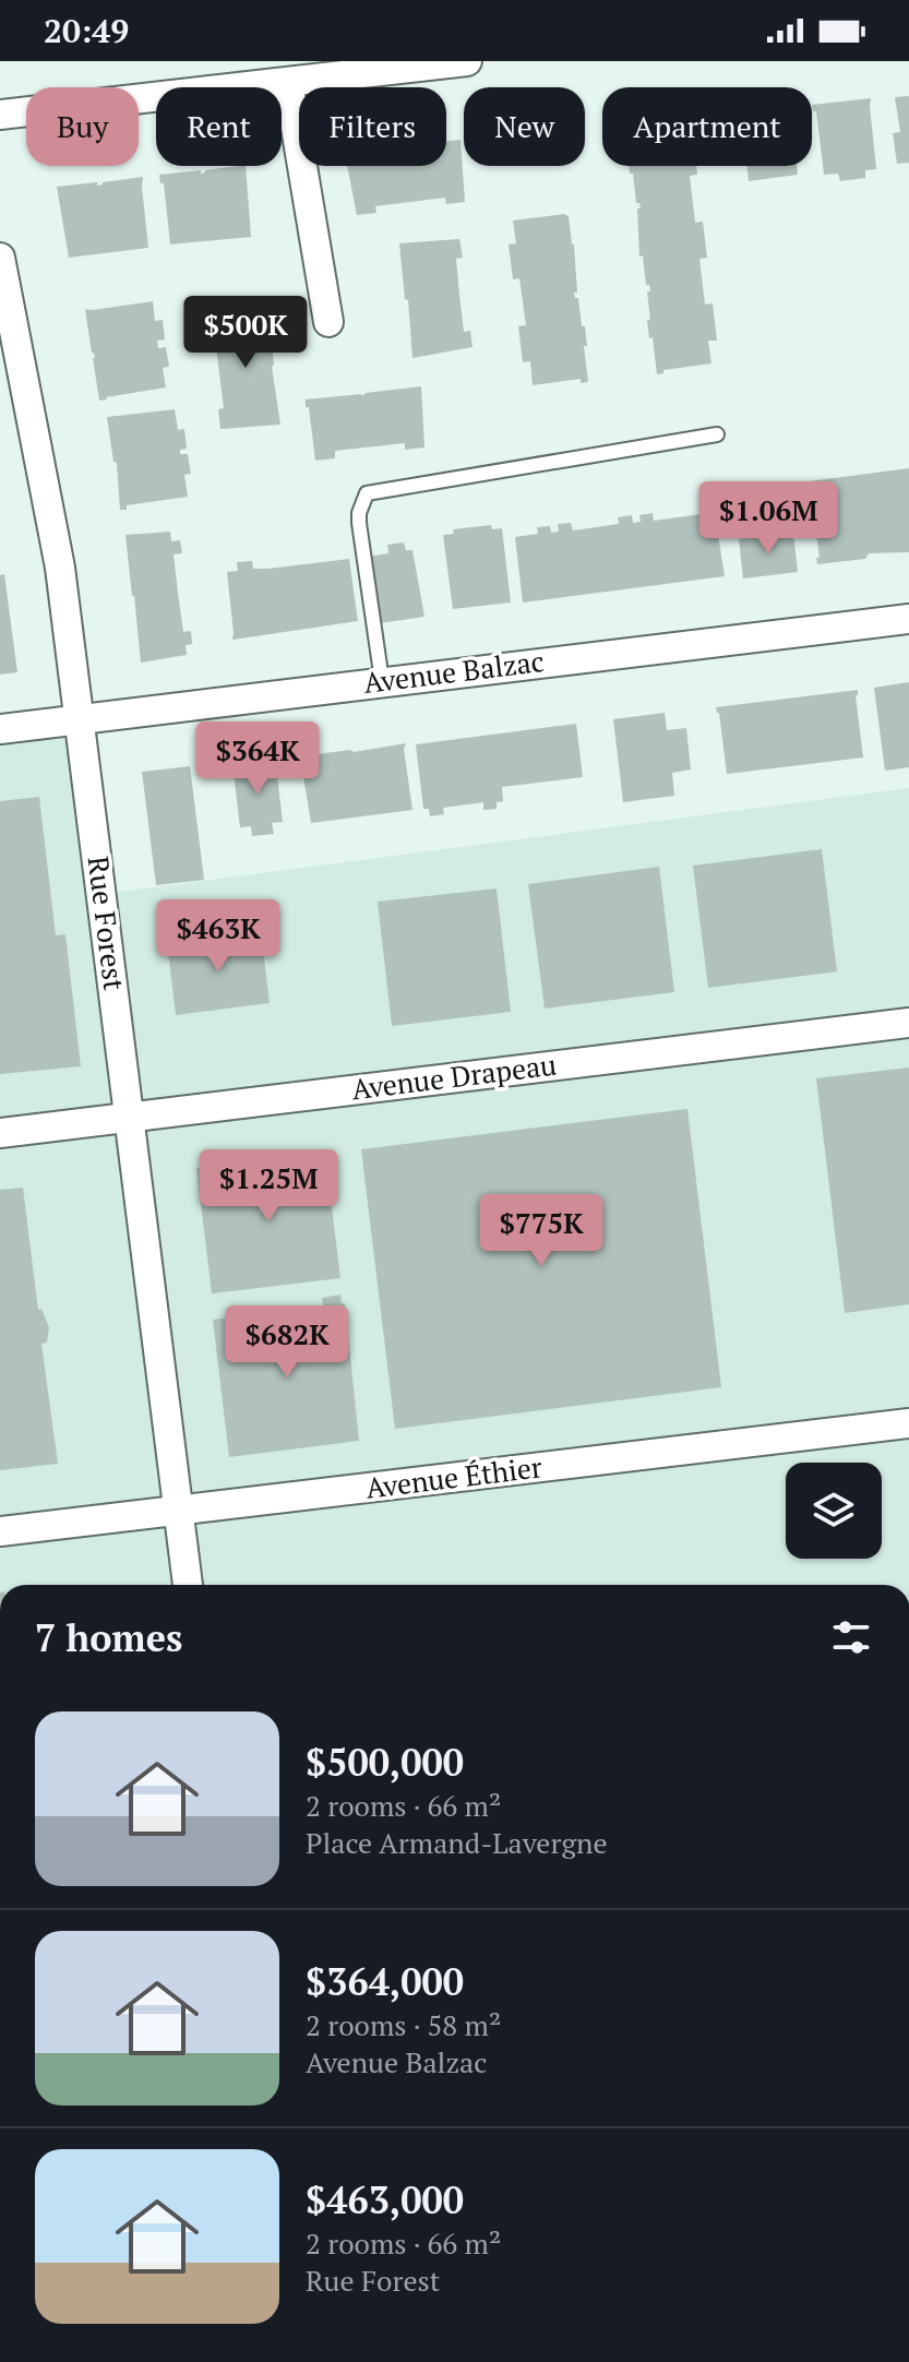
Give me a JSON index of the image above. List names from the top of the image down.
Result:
{
  "streets": {
    "street": [
      "Avenue Balzac",
      "Rue Forest",
      "Avenue Drapeau",
      "Avenue Éthier"
    ]
  },
  "crossings": [
    ["Avenue Balzac", "Rue Forest"],
    ["Rue Forest", "Avenue Drapeau"],
    ["Rue Forest", "Avenue Éthier"]
  ],
  "page": {
    "status": "20:49",
    "chip": [
      "Buy",
      "Rent",
      "Filters",
      "New",
      "Apartment"
    ],
    "price": [
      "$500K",
      "$1.06M",
      "$364K",
      "$463K",
      "$1.25M",
      "$775K",
      "$682K"
    ],
    "heading": "7 homes",
    "list": [
      {
        "name": "$500,000",
        "note": "2 rooms · 66 m² · Place Armand-Lavergne"
      },
      {
        "name": "$364,000",
        "note": "2 rooms · 58 m² · Avenue Balzac"
      },
      {
        "name": "$463,000",
        "note": "2 rooms · 66 m² · Rue Forest"
      }
    ]
  }
}
